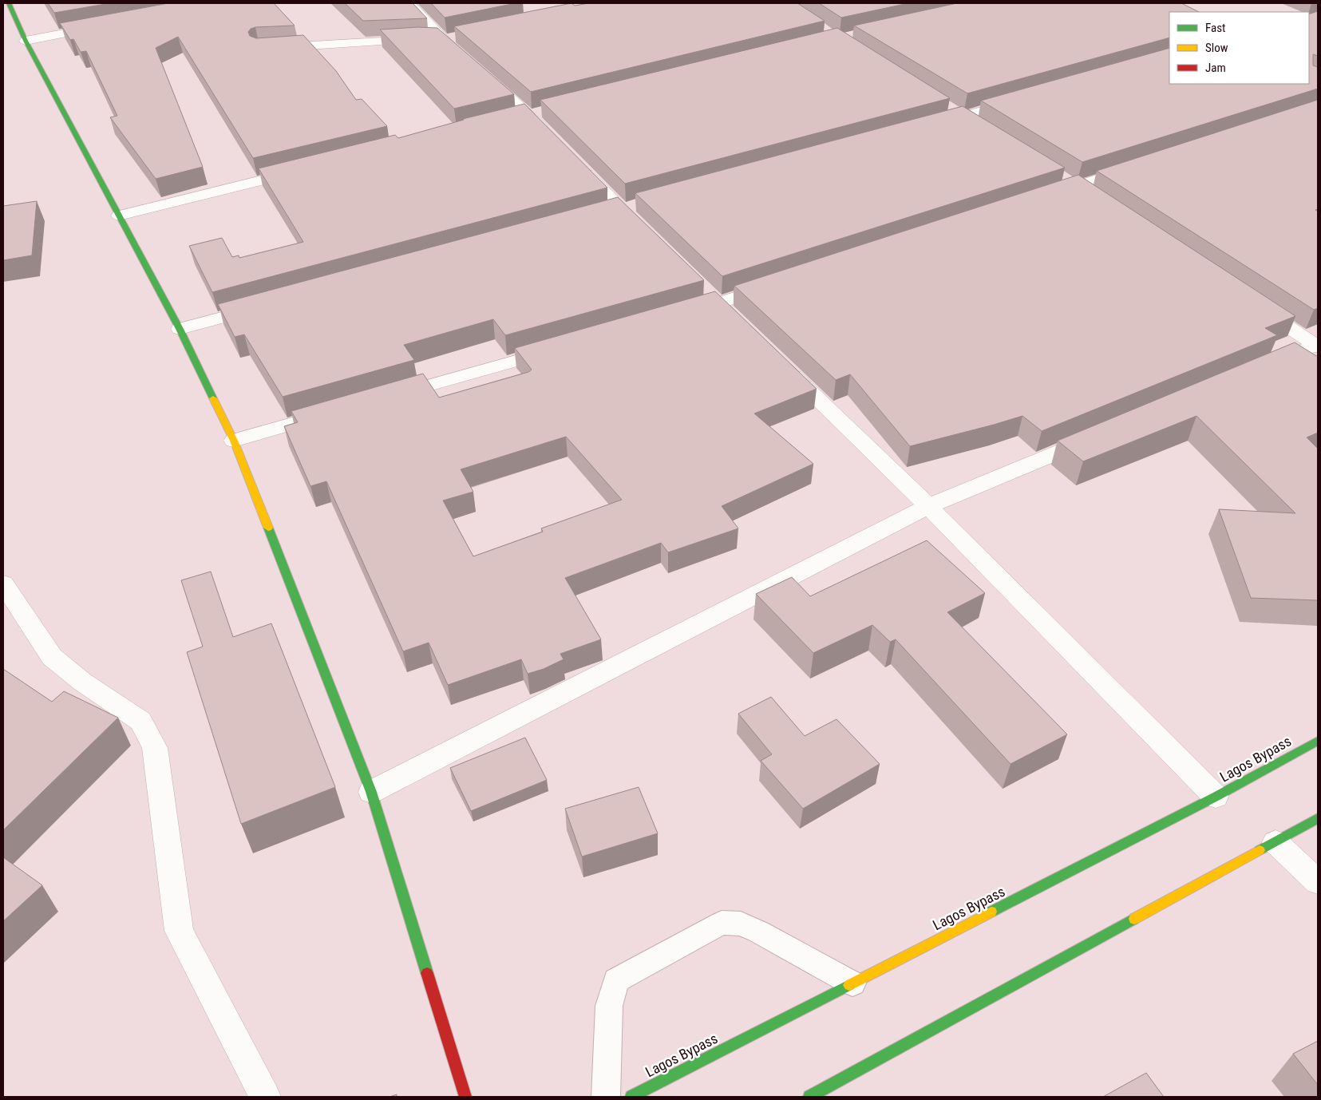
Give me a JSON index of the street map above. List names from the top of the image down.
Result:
{
  "streets": {
    "street": ["Lagos Bypass"]
  },
  "legend": ["Fast", "Slow", "Jam"]
}
